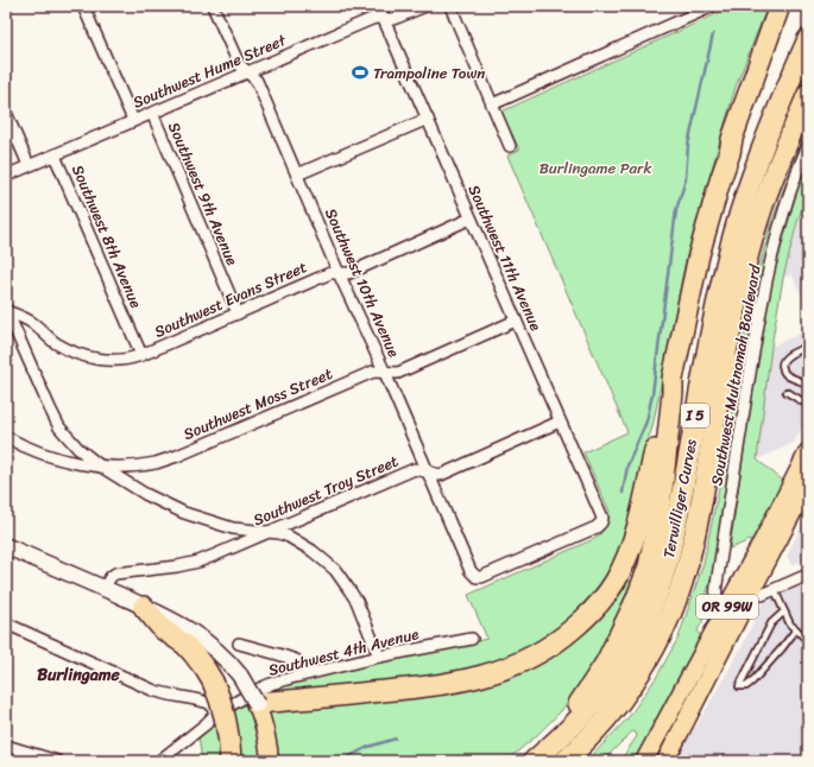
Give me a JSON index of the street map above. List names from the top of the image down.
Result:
{
  "streets": {
    "highway": ["I 5", "Terwilliger Curves"],
    "main road": ["OR 99W"],
    "street": [
      "Southwest Hume Street",
      "Southwest 9th Avenue",
      "Southwest 8th Avenue",
      "Southwest 11th Avenue",
      "Southwest 10th Avenue",
      "Southwest Evans Street",
      "Southwest Multnomah Boulevard",
      "Southwest Moss Street",
      "Southwest Troy Street",
      "Southwest 4th Avenue"
    ]
  },
  "crossings": [
    ["Southwest Hume Street", "Southwest 9th Avenue"],
    ["Southwest Hume Street", "Southwest 8th Avenue"],
    ["Southwest Hume Street", "Southwest 11th Avenue"],
    ["Southwest Hume Street", "Southwest 10th Avenue"],
    ["Southwest 9th Avenue", "Southwest Evans Street"],
    ["Southwest 8th Avenue", "Southwest Evans Street"],
    ["Southwest 11th Avenue", "Southwest 10th Avenue"],
    ["Southwest 11th Avenue", "Southwest Evans Street"],
    ["Southwest 11th Avenue", "Southwest Moss Street"],
    ["Southwest 11th Avenue", "Southwest Troy Street"],
    ["Southwest 10th Avenue", "Southwest Evans Street"],
    ["Southwest 10th Avenue", "Southwest Moss Street"],
    ["Southwest 10th Avenue", "Southwest Troy Street"],
    ["Southwest Multnomah Boulevard", "OR 99W"]
  ],
  "districts": ["Burlingame"],
  "parks": ["Burlingame Park"],
  "places": {
    "sports": ["Trampoline Town"]
  }
}
